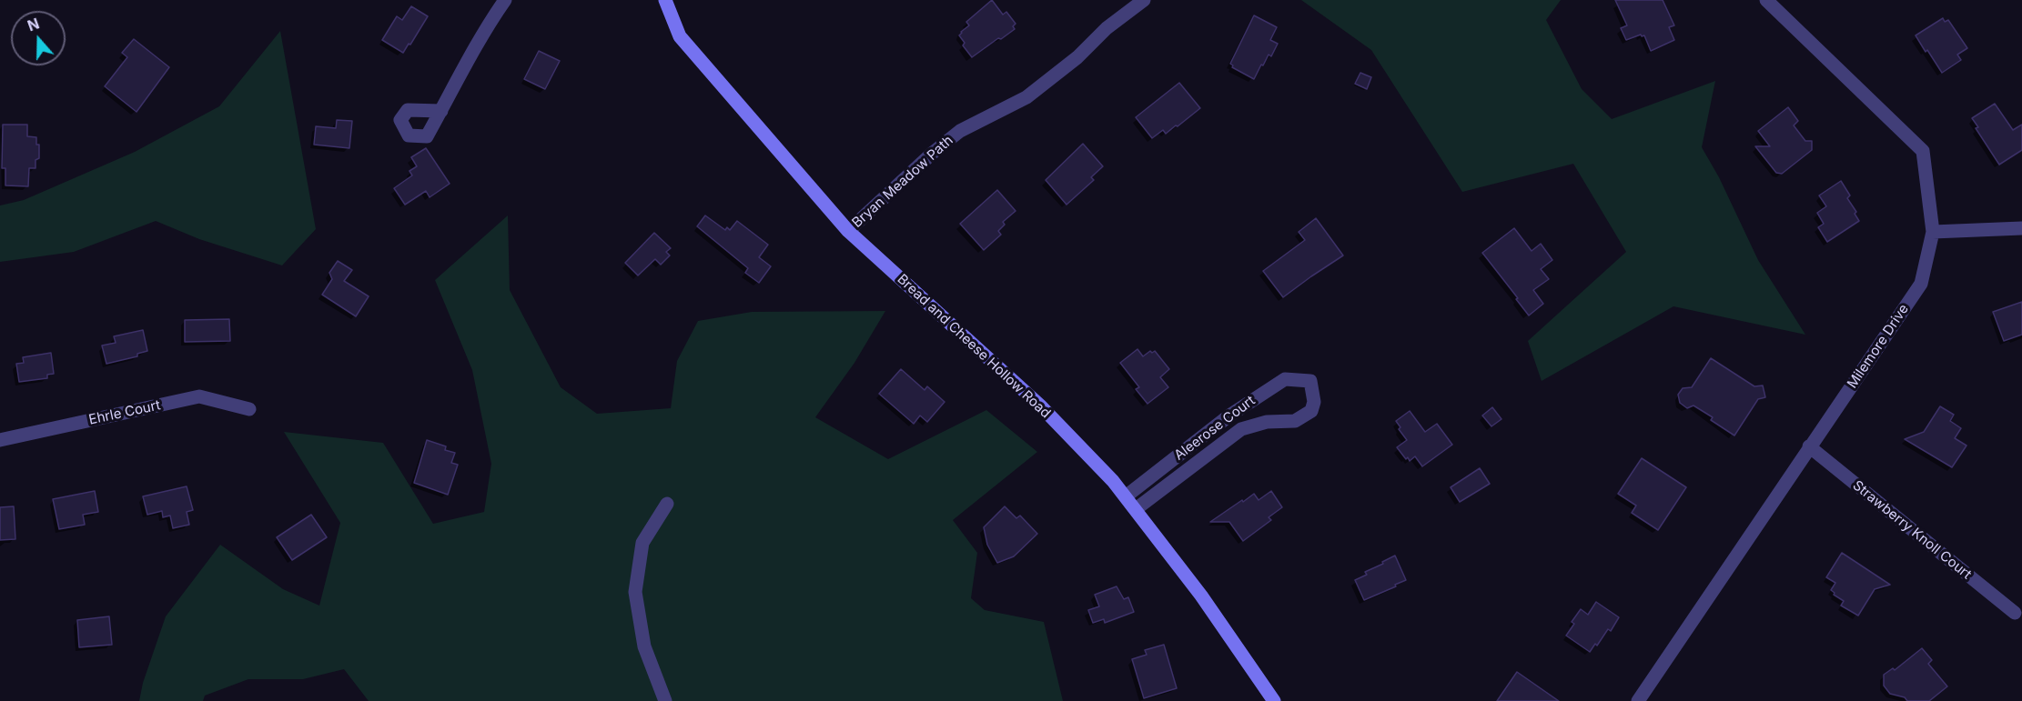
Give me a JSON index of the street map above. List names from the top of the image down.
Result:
{
  "streets": {
    "main road": ["Bread and Cheese Hollow Road"],
    "street": [
      "Bryan Meadow Path",
      "Milemore Drive",
      "Ehrle Court",
      "Aleerose Court",
      "Strawberry Knoll Court"
    ]
  },
  "crossings": [
    ["Bryan Meadow Path", "Bread and Cheese Hollow Road"],
    ["Bread and Cheese Hollow Road", "Aleerose Court"],
    ["Milemore Drive", "Strawberry Knoll Court"]
  ],
  "north": "top"
}
